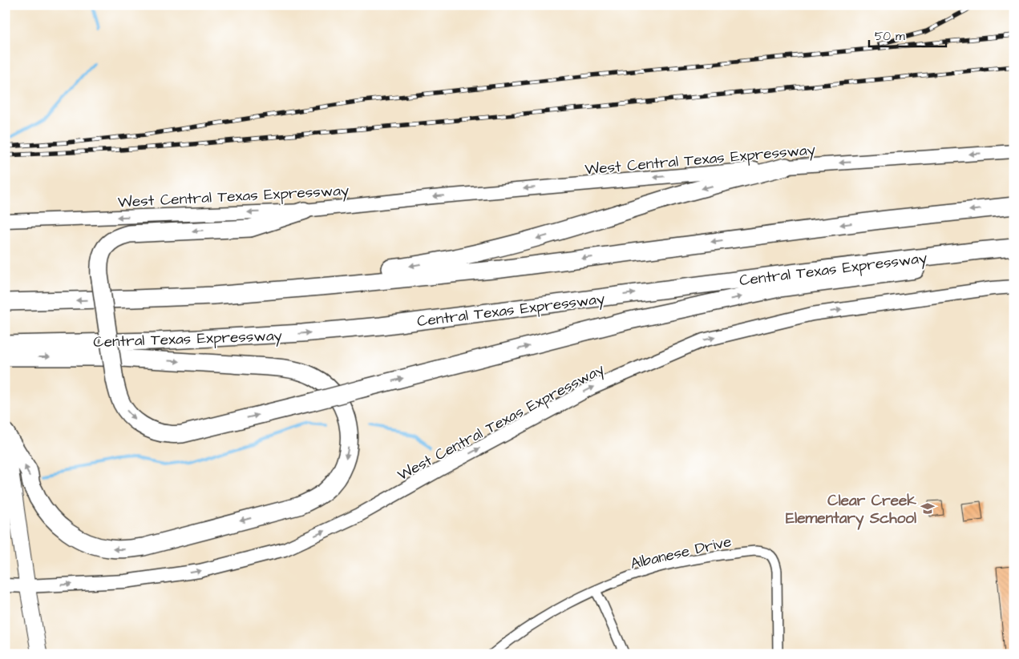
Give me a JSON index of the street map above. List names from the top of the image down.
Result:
{
  "streets": {
    "highway": ["Central Texas Expressway"],
    "main road": ["West Central Texas Expressway"],
    "street": ["Albanese Drive"]
  },
  "places": {
    "school or university": ["Clear Creek Elementary School"]
  },
  "scale_bar": "50 m"
}
